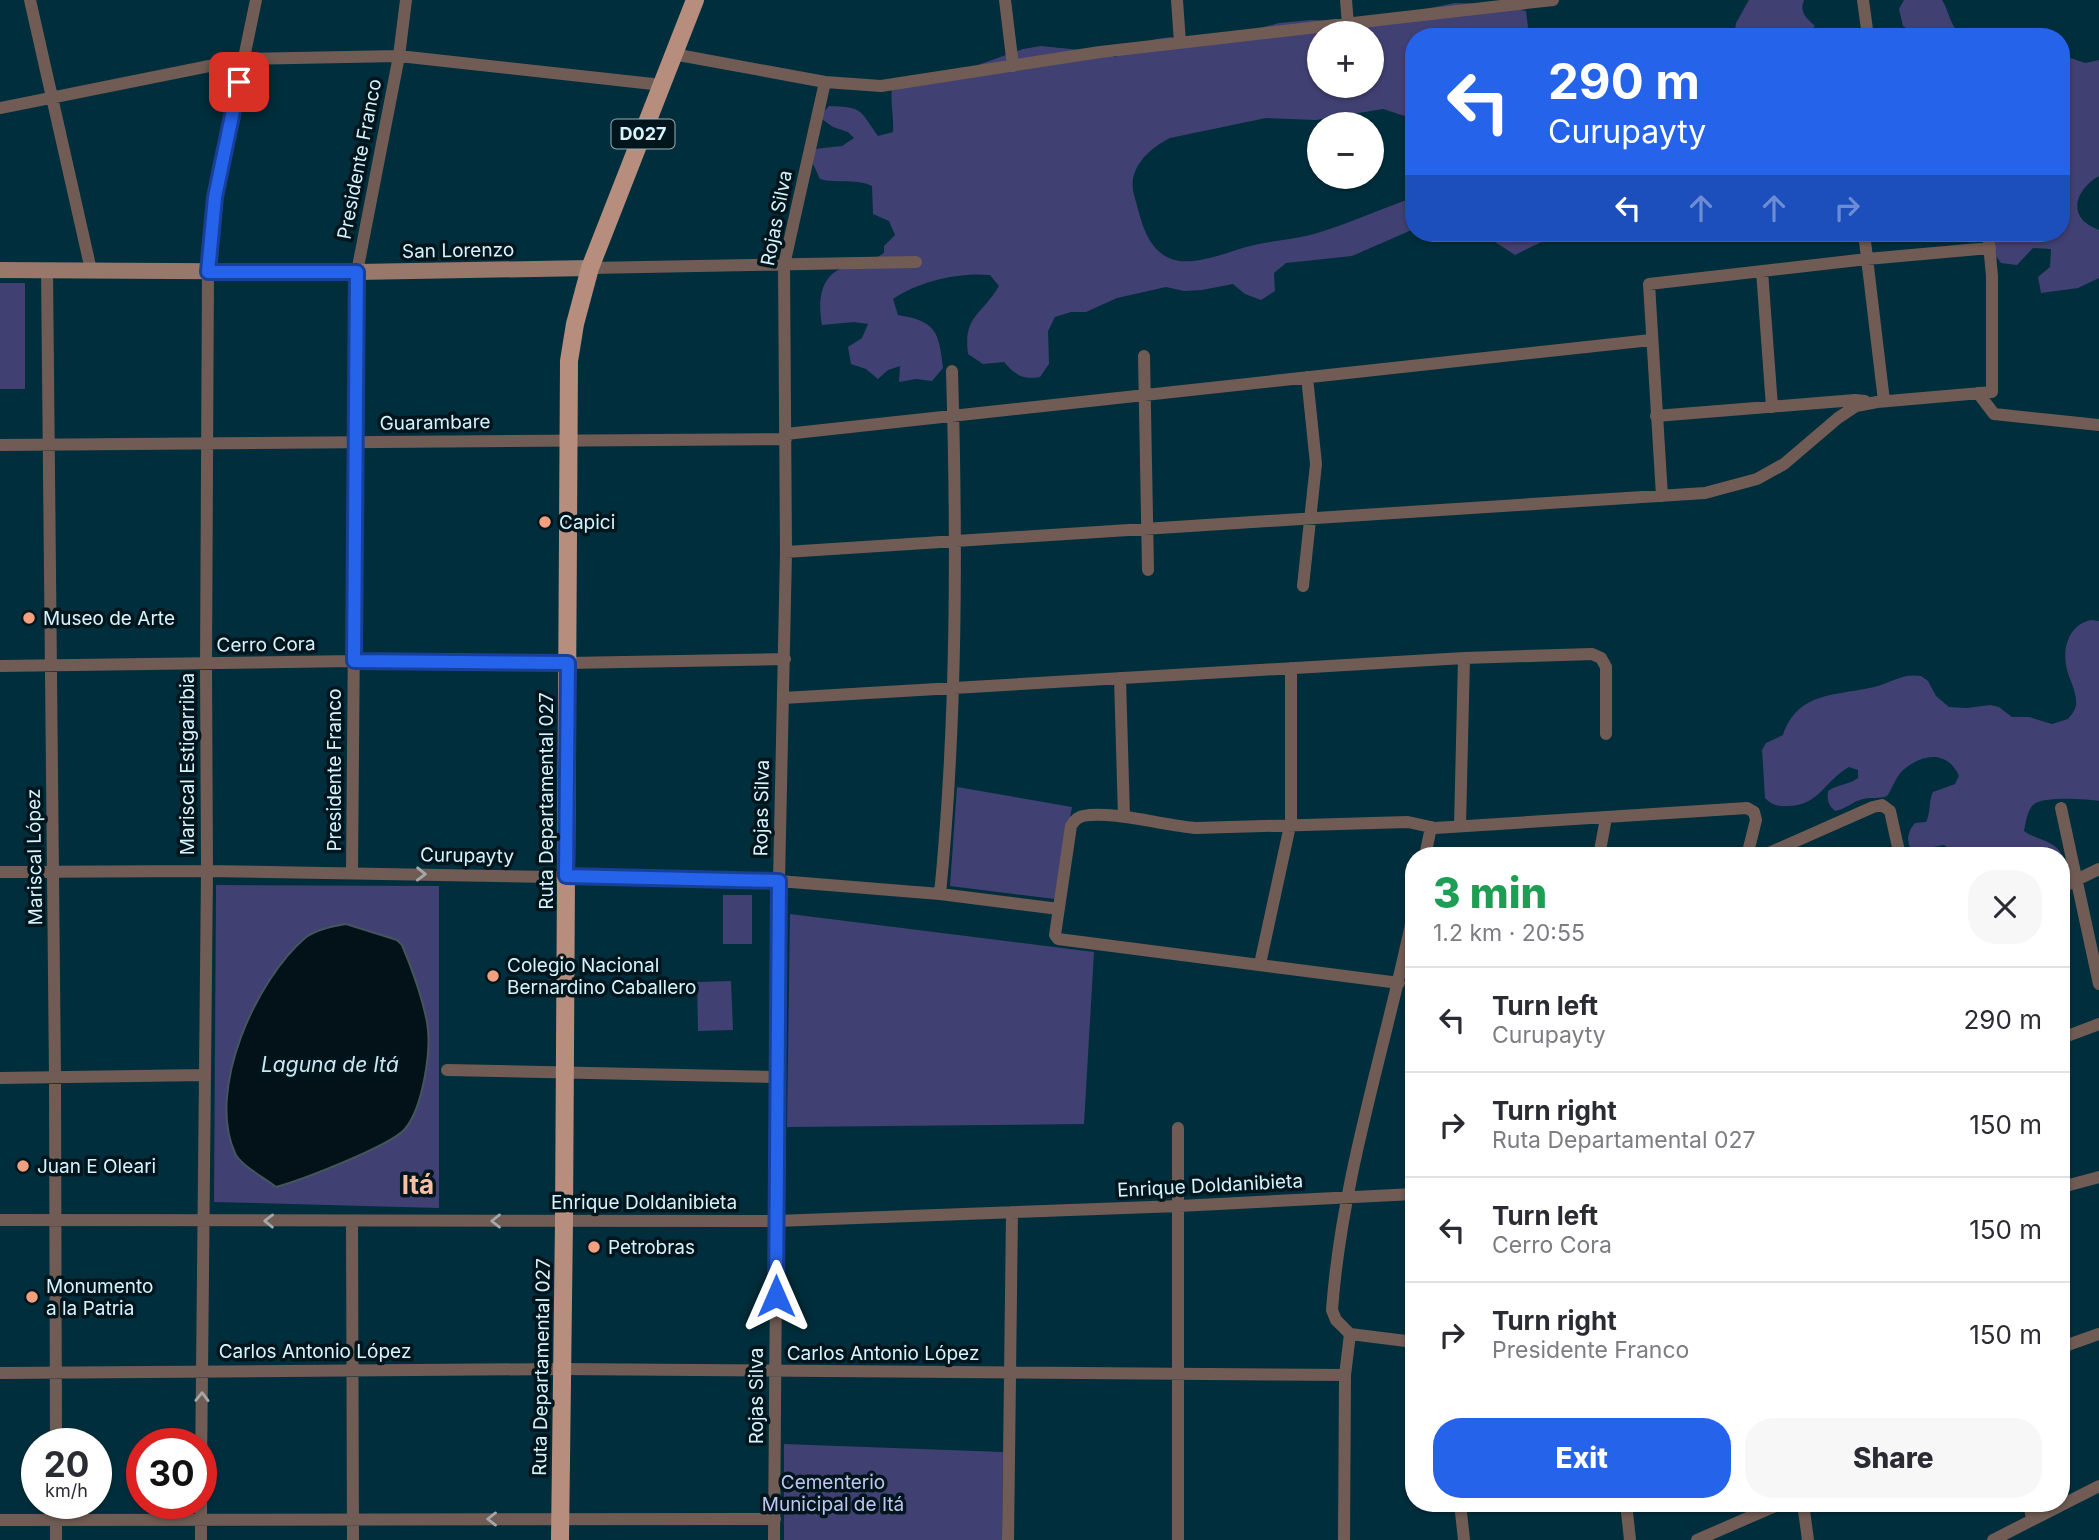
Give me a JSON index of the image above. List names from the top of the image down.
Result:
{
  "streets": {
    "main road": ["D027", "Ruta Departamental 027"],
    "street": [
      "Presidente Franco",
      "Rojas Silva",
      "San Lorenzo",
      "Guarambare",
      "Cerro Cora",
      "Mariscal Estigarribia",
      "Curupayty",
      "Mariscal López",
      "Enrique Doldanibieta",
      "Carlos Antonio López"
    ]
  },
  "crossings": [
    ["Presidente Franco", "San Lorenzo"],
    ["Presidente Franco", "Guarambare"],
    ["Presidente Franco", "Cerro Cora"],
    ["Presidente Franco", "Curupayty"],
    ["Rojas Silva", "San Lorenzo"],
    ["Rojas Silva", "Guarambare"],
    ["Rojas Silva", "Cerro Cora"],
    ["Rojas Silva", "Curupayty"],
    ["Rojas Silva", "Enrique Doldanibieta"],
    ["Rojas Silva", "Carlos Antonio López"],
    ["San Lorenzo", "Mariscal Estigarribia"],
    ["San Lorenzo", "Ruta Departamental 027"],
    ["San Lorenzo", "Mariscal López"],
    ["Guarambare", "Mariscal Estigarribia"],
    ["Guarambare", "Ruta Departamental 027"],
    ["Guarambare", "Mariscal López"],
    ["Cerro Cora", "Mariscal Estigarribia"],
    ["Cerro Cora", "Ruta Departamental 027"],
    ["Cerro Cora", "Mariscal López"],
    ["Mariscal Estigarribia", "Curupayty"],
    ["Mariscal Estigarribia", "Enrique Doldanibieta"],
    ["Mariscal Estigarribia", "Carlos Antonio López"],
    ["Ruta Departamental 027", "Curupayty"],
    ["Ruta Departamental 027", "Enrique Doldanibieta"],
    ["Ruta Departamental 027", "Carlos Antonio López"],
    ["Curupayty", "Mariscal López"],
    ["Mariscal López", "Enrique Doldanibieta"],
    ["Mariscal López", "Carlos Antonio López"]
  ],
  "districts": ["Itá"],
  "water": ["Laguna de Itá"],
  "parks": ["Cementerio Municipal de Itá"],
  "places": [
    "Capici",
    "Museo de Arte",
    "Colegio Nacional Bernardino Caballero",
    "Juan E Oleari",
    "Petrobras",
    "Monumento a la Patria"
  ],
  "page": {
    "map_buttons": ["+", "−"],
    "turn": ["290 m", "Curupayty"],
    "heading": ["3 min", "1.2 km · 20:55"],
    "list": [
      {
        "name": "Turn left",
        "note": "Curupayty",
        "value": "290 m"
      },
      {
        "name": "Turn right",
        "note": "Ruta Departamental 027",
        "value": "150 m"
      },
      {
        "name": "Turn left",
        "note": "Cerro Cora",
        "value": "150 m"
      },
      {
        "name": "Turn right",
        "note": "Presidente Franco",
        "value": "150 m"
      }
    ],
    "buttons": ["Exit", "Share"],
    "speed": "20 km/h",
    "limit": "30"
  }
}
